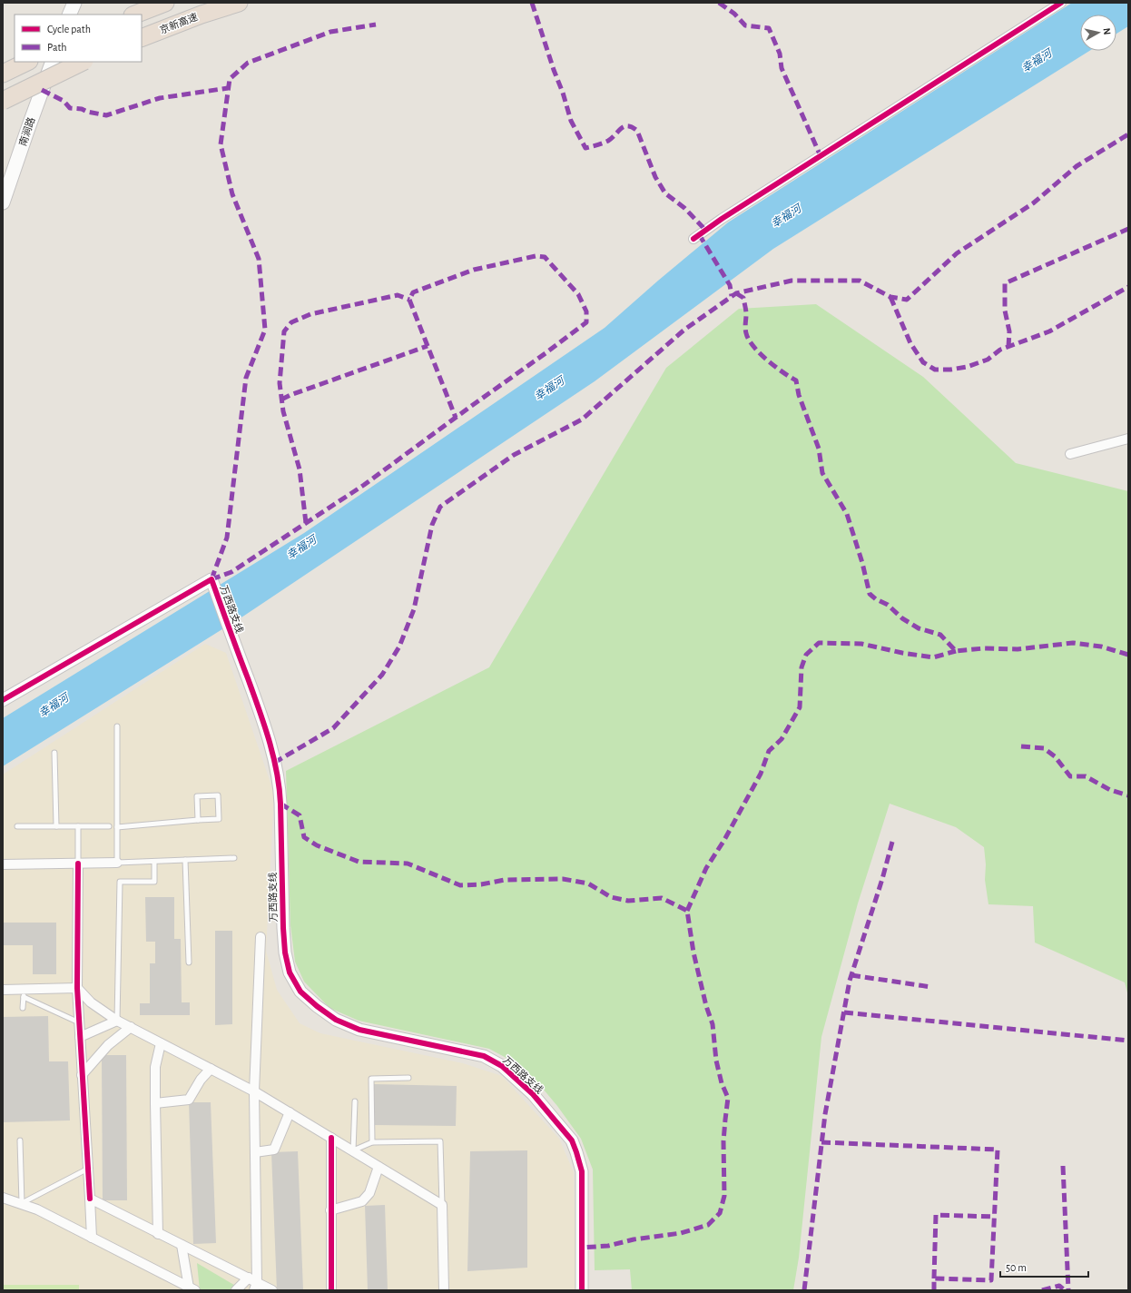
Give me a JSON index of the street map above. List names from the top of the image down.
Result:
{
  "streets": {
    "highway": ["京新高速"],
    "main road": ["南涧路"],
    "street": ["万西路支线"]
  },
  "water": ["幸福河"],
  "legend": ["Cycle path", "Path"],
  "scale_bar": "50 m",
  "north": "right"
}
